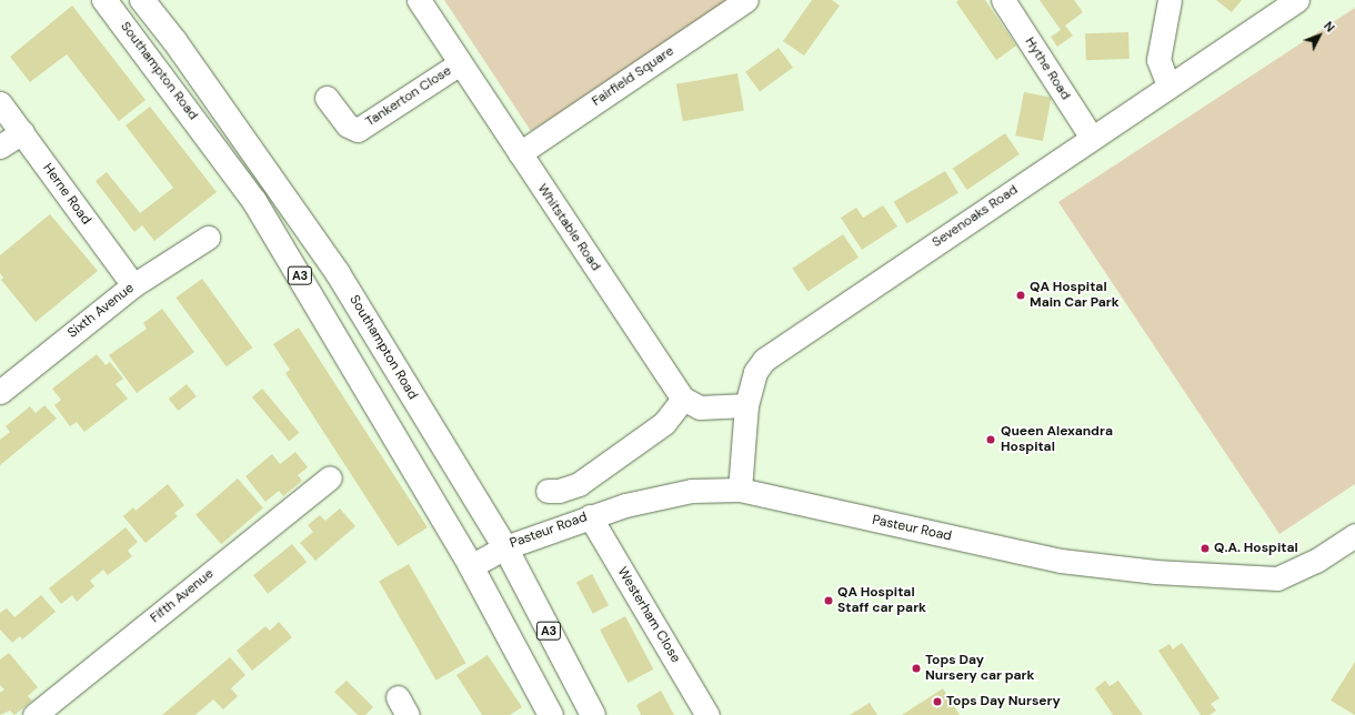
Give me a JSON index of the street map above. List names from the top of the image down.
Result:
{
  "streets": {
    "main road": ["Southampton Road", "A3"],
    "street": [
      "Hythe Road",
      "Fairfield Square",
      "Tankerton Close",
      "Herne Road",
      "Sevenoaks Road",
      "Whitstable Road",
      "Sixth Avenue",
      "Pasteur Road",
      "Fifth Avenue",
      "Westerham Close"
    ]
  },
  "crossings": [
    ["Hythe Road", "Sevenoaks Road"],
    ["Southampton Road", "Pasteur Road"],
    ["Fairfield Square", "Whitstable Road"],
    ["Tankerton Close", "Whitstable Road"],
    ["Herne Road", "Sixth Avenue"],
    ["Sevenoaks Road", "Pasteur Road"],
    ["Pasteur Road", "Westerham Close"]
  ],
  "places": [
    "QA Hospital Main Car Park",
    "Queen Alexandra Hospital",
    "Q.A. Hospital",
    "QA Hospital Staff car park",
    "Tops Day Nursery car park",
    "Tops Day Nursery"
  ],
  "north": "top right"
}
